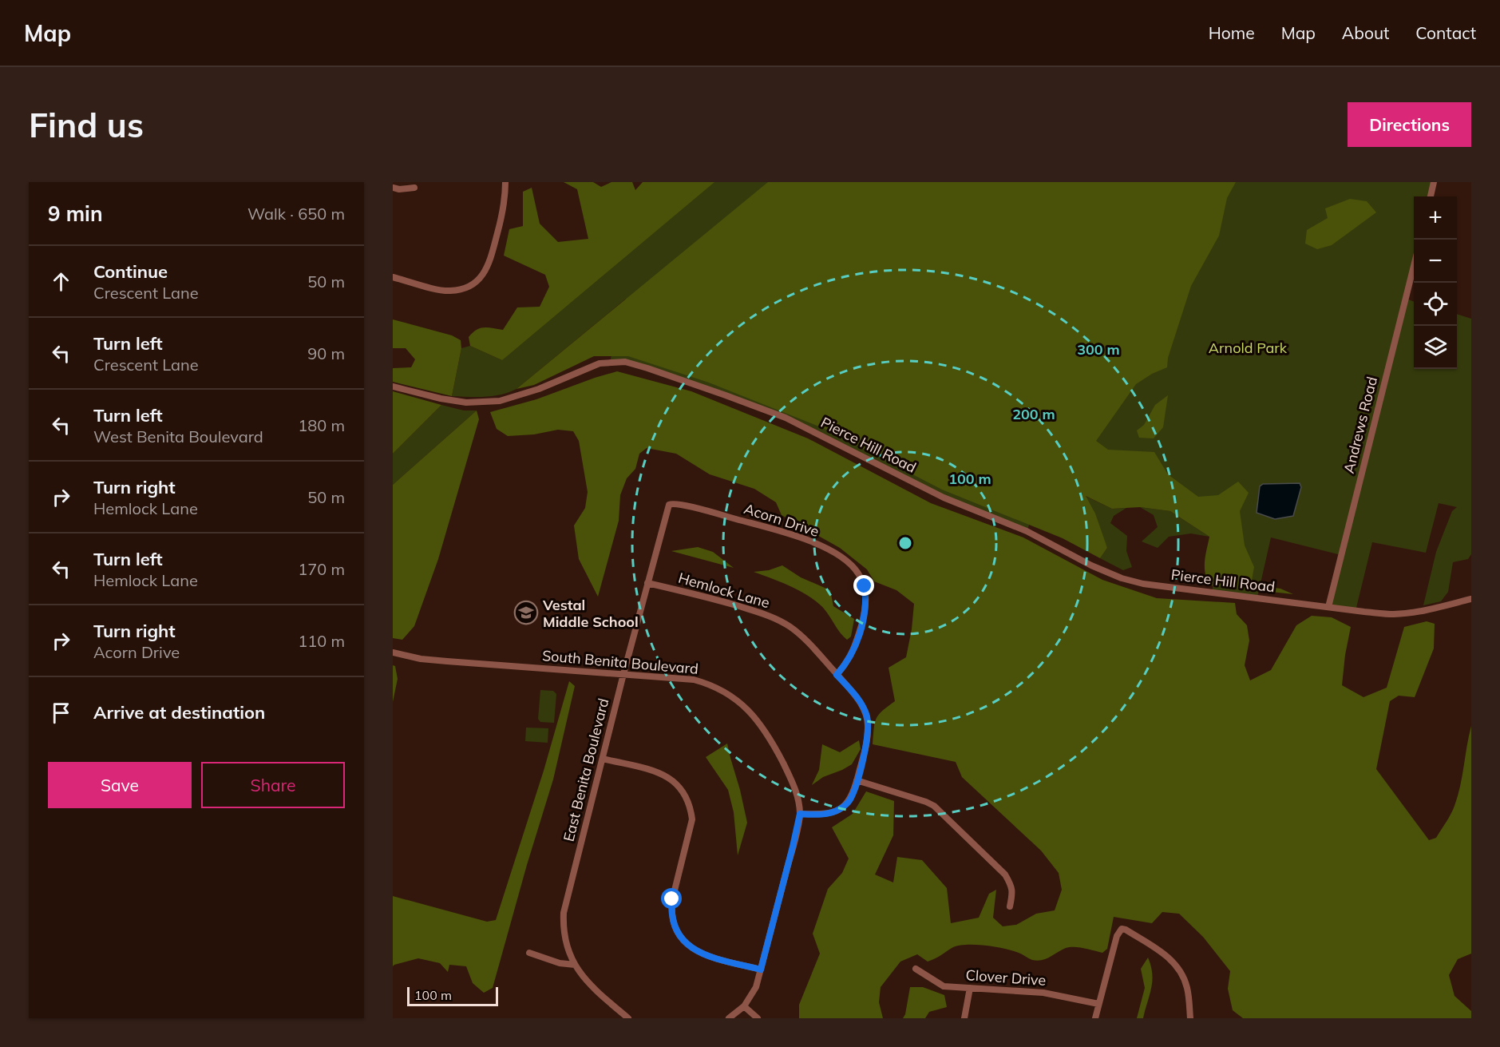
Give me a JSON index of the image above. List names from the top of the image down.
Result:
{
  "streets": {
    "street": [
      "Andrews Road",
      "Pierce Hill Road",
      "Acorn Drive",
      "Hemlock Lane",
      "South Benita Boulevard",
      "East Benita Boulevard",
      "Clover Drive"
    ]
  },
  "crossings": [
    ["Andrews Road", "Pierce Hill Road"],
    ["Acorn Drive", "Hemlock Lane"],
    ["Acorn Drive", "East Benita Boulevard"],
    ["Hemlock Lane", "South Benita Boulevard"],
    ["Hemlock Lane", "East Benita Boulevard"],
    ["South Benita Boulevard", "East Benita Boulevard"]
  ],
  "parks": ["Arnold Park"],
  "places": {
    "school or university": ["Vestal Middle School"]
  },
  "scale_bar": "100 m",
  "page": {
    "header": "Map",
    "nav": [
      "Home",
      "Map",
      "About",
      "Contact"
    ],
    "buttons": [
      "Directions",
      ["Save", "Share"]
    ],
    "title": "Find us",
    "heading": ["9 min", "Walk · 650 m"],
    "map_buttons": ["+", "−"],
    "list": [
      ["Continue", "Crescent Lane", "50 m"],
      ["Turn left", "Crescent Lane", "90 m"],
      ["Turn left", "West Benita Boulevard", "180 m"],
      ["Turn right", "Hemlock Lane", "50 m"],
      ["Turn left", "Hemlock Lane", "170 m"],
      ["Turn right", "Acorn Drive", "110 m"],
      "Arrive at destination"
    ],
    "scale": "100 m"
  },
  "rings": ["300 m", "200 m", "100 m"]
}
